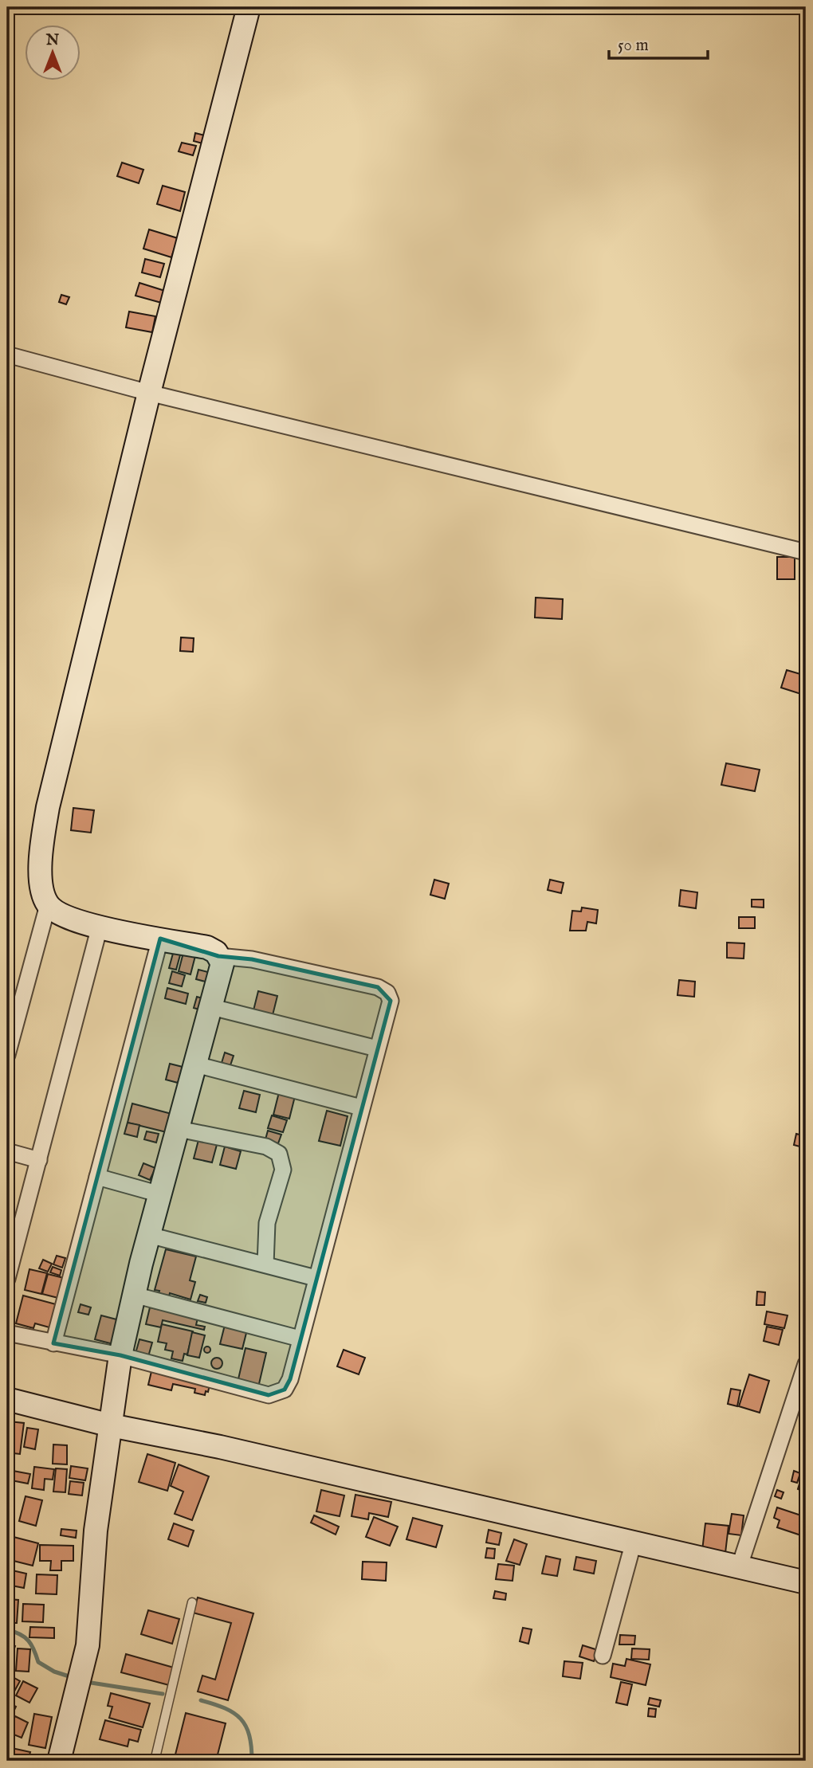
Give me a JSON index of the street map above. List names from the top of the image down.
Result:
{
  "scale_bar": "50 m",
  "north": "top"
}
